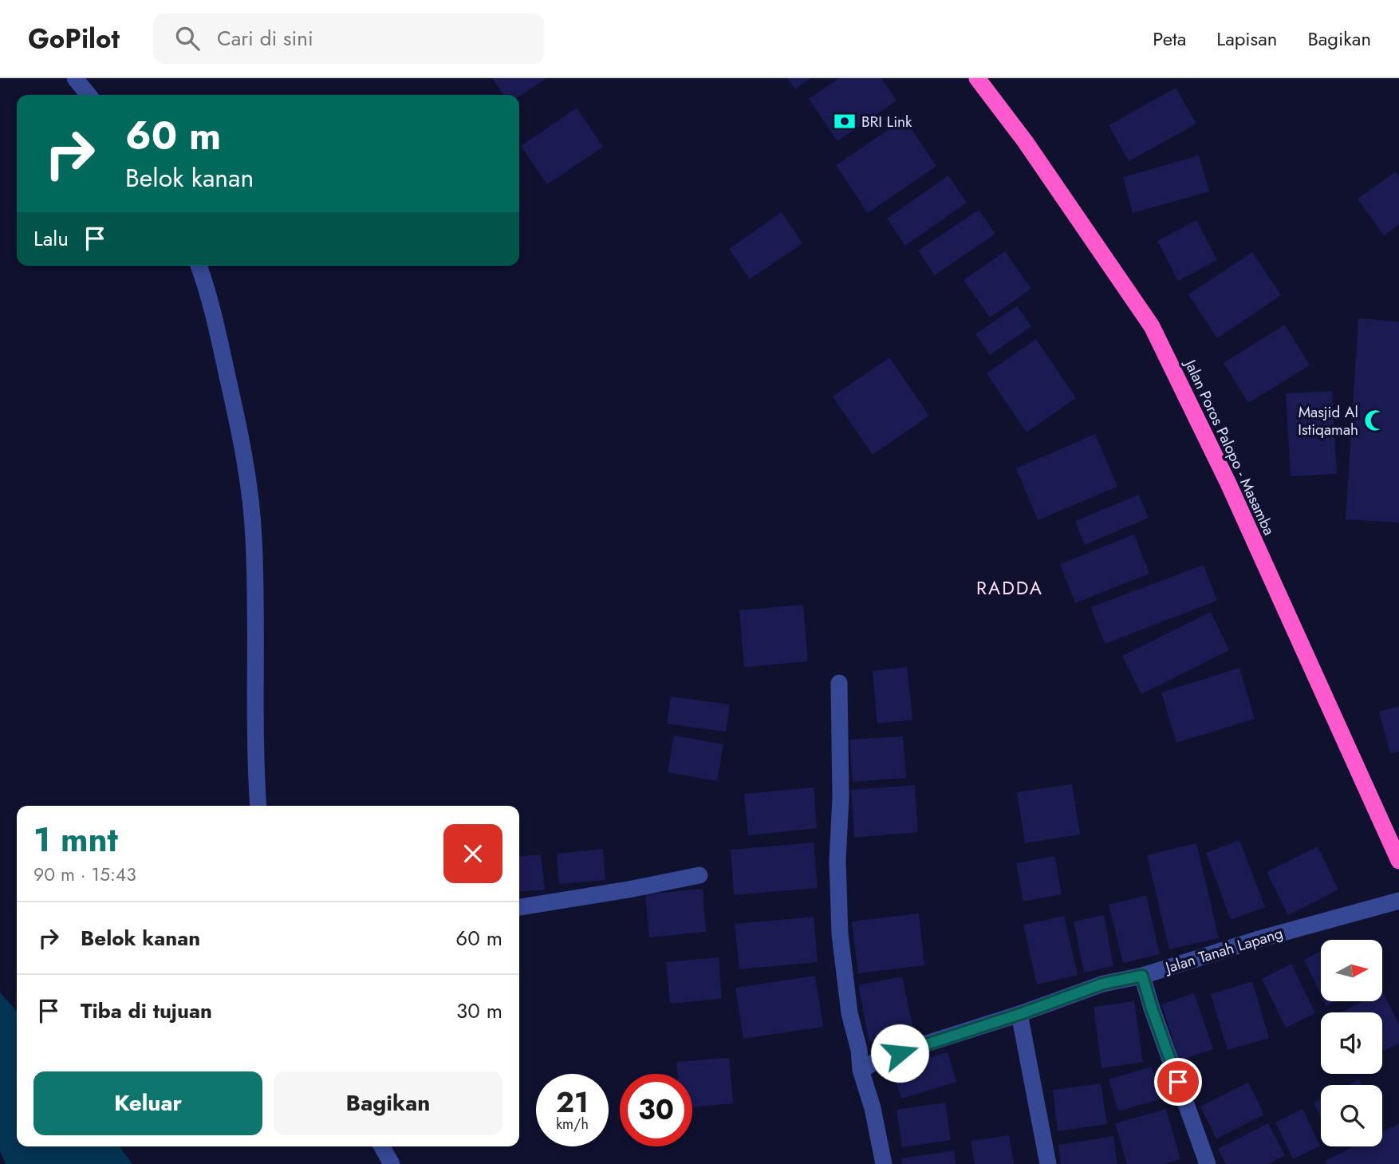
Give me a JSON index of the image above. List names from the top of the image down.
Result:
{
  "streets": {
    "highway": ["Jalan Poros Palopo - Masamba"],
    "street": ["Jalan Tanah Lapang"]
  },
  "districts": ["RADDA"],
  "places": {
    "bank": ["BRI Link"],
    "mosque": ["Masjid Al Istiqamah"]
  },
  "north": "right",
  "page": {
    "header": "GoPilot",
    "search": "Cari di sini",
    "nav": ["Peta", "Lapisan", "Bagikan"],
    "turn": ["60 m", "Belok kanan"],
    "then": "Lalu",
    "heading": ["1 mnt", "90 m · 15:43"],
    "list": [
      {
        "name": "Belok kanan",
        "value": "60 m"
      },
      {
        "name": "Tiba di tujuan",
        "value": "30 m"
      }
    ],
    "buttons": ["Keluar", "Bagikan"],
    "speed": "21 km/h",
    "limit": "30"
  }
}
